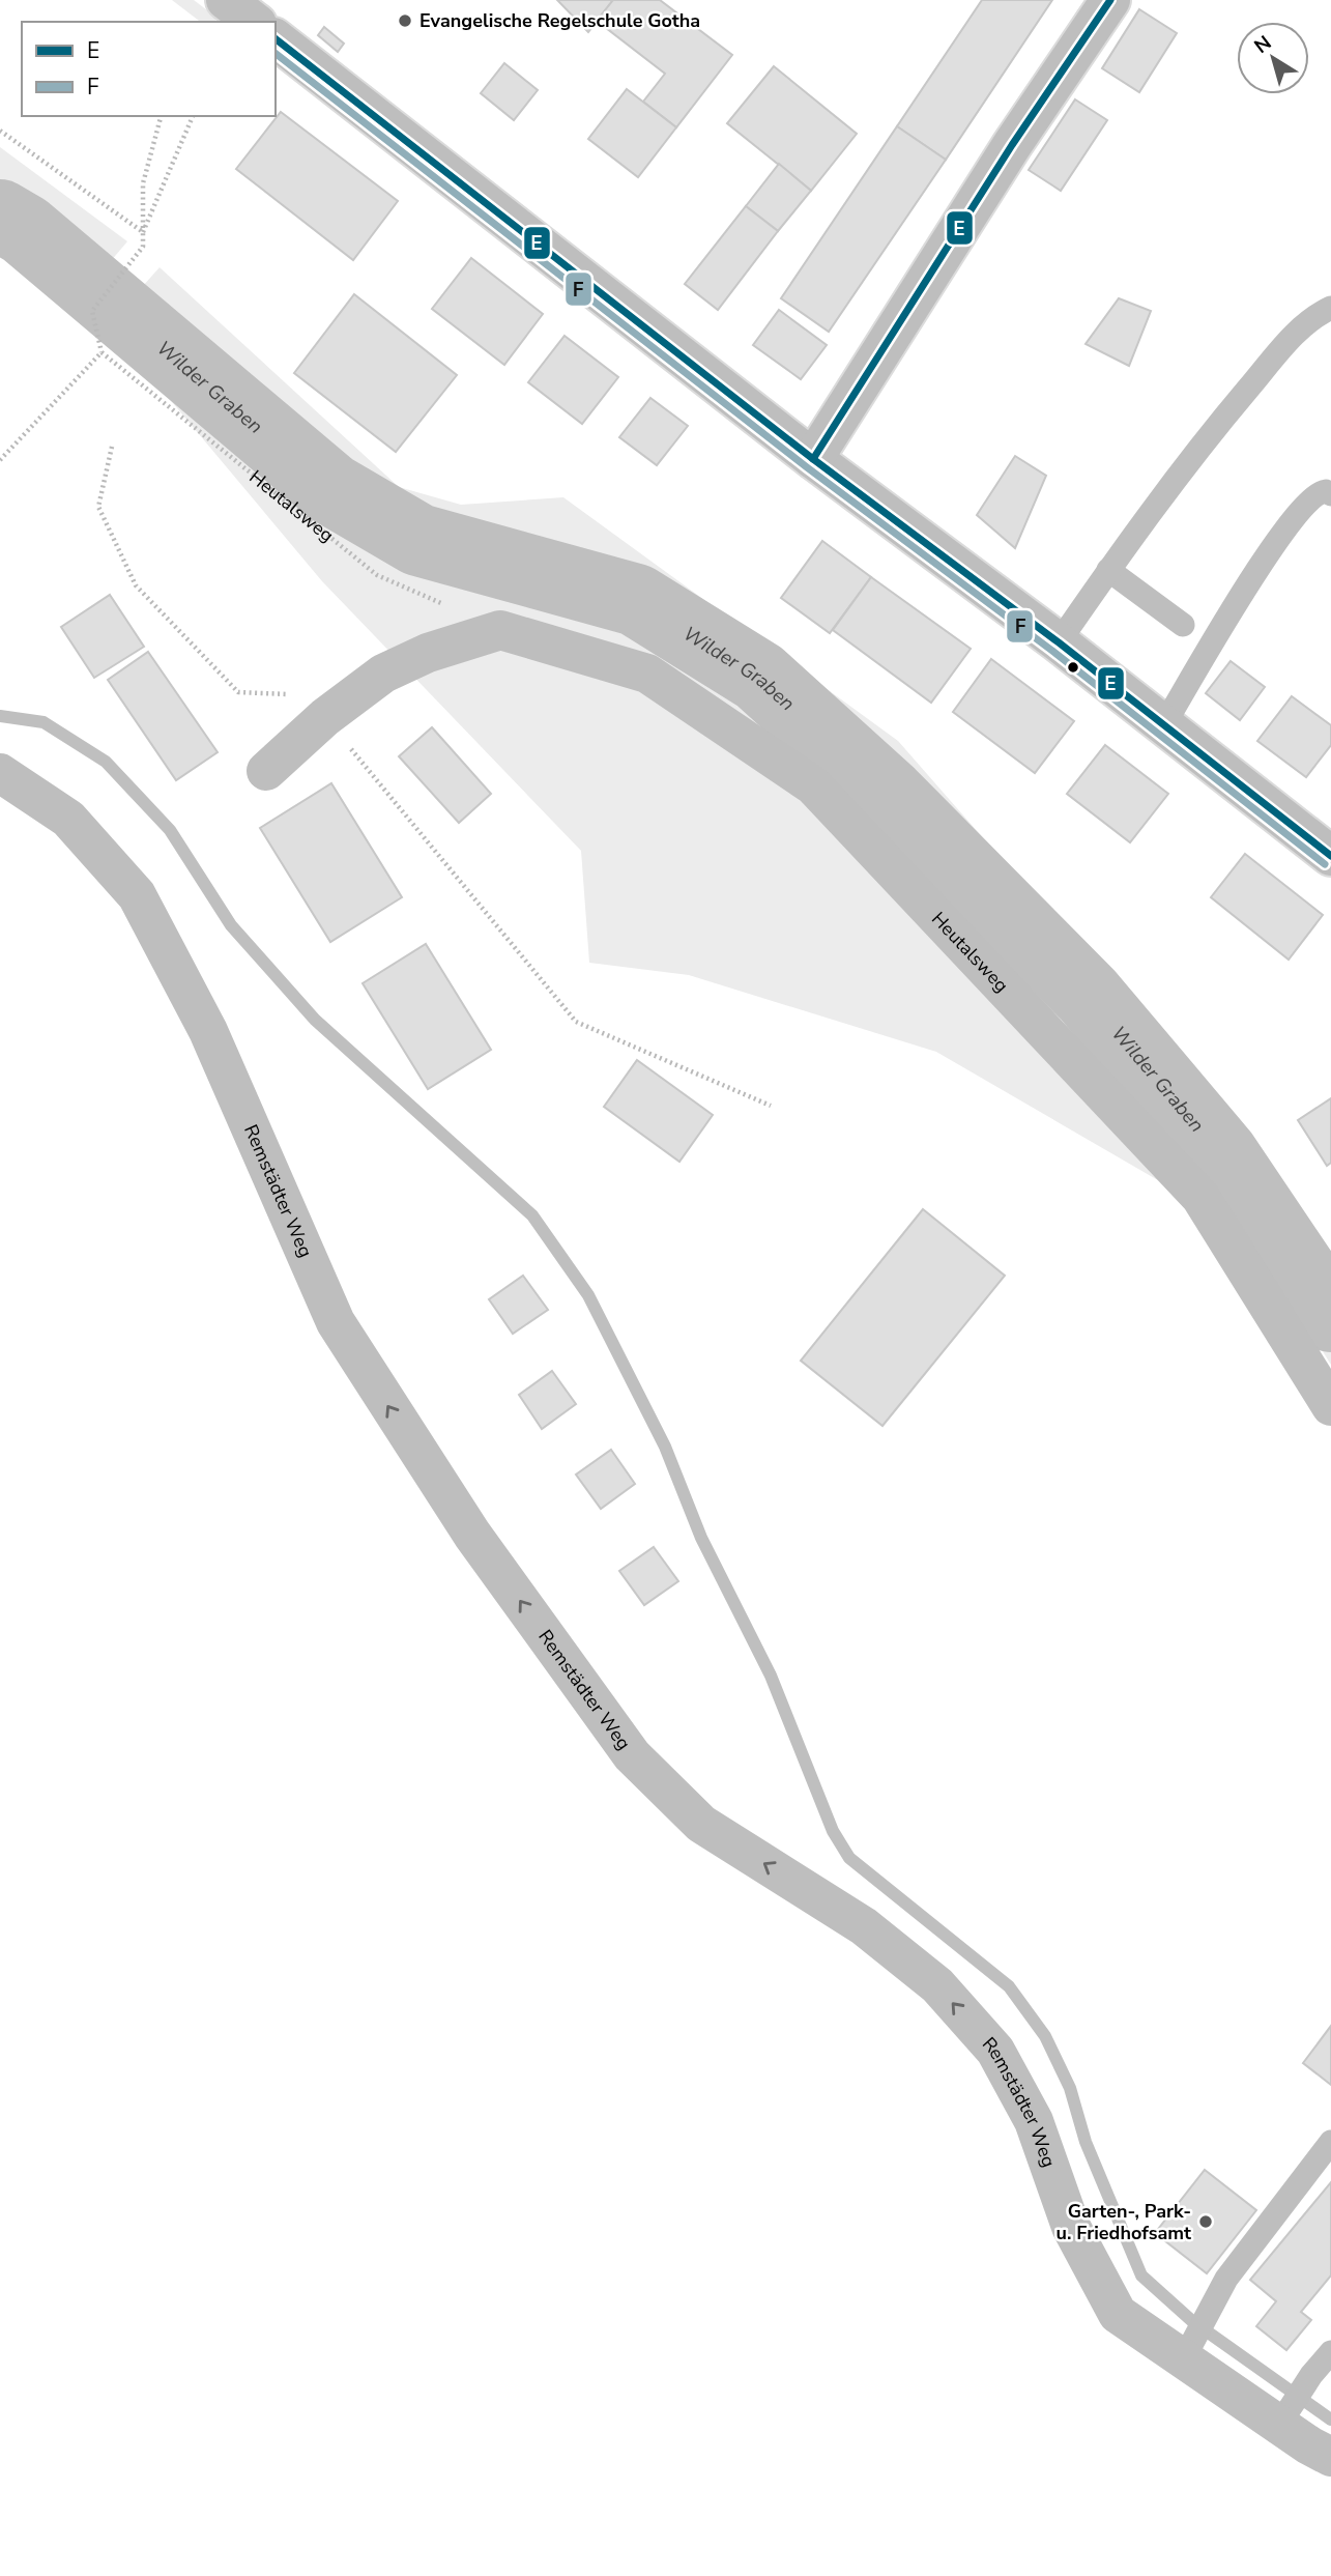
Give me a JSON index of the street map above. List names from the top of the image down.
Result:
{
  "streets": {
    "street": ["Heutalsweg", "Remstädter Weg"]
  },
  "one_way": ["Remstädter Weg"],
  "water": ["Wilder Graben"],
  "places": ["Evangelische Regelschule Gotha", "Garten-, Park- u. Friedhofsamt"],
  "lines": ["transit line E", "transit line F"],
  "legend": ["E", "F"],
  "north": "top left"
}
